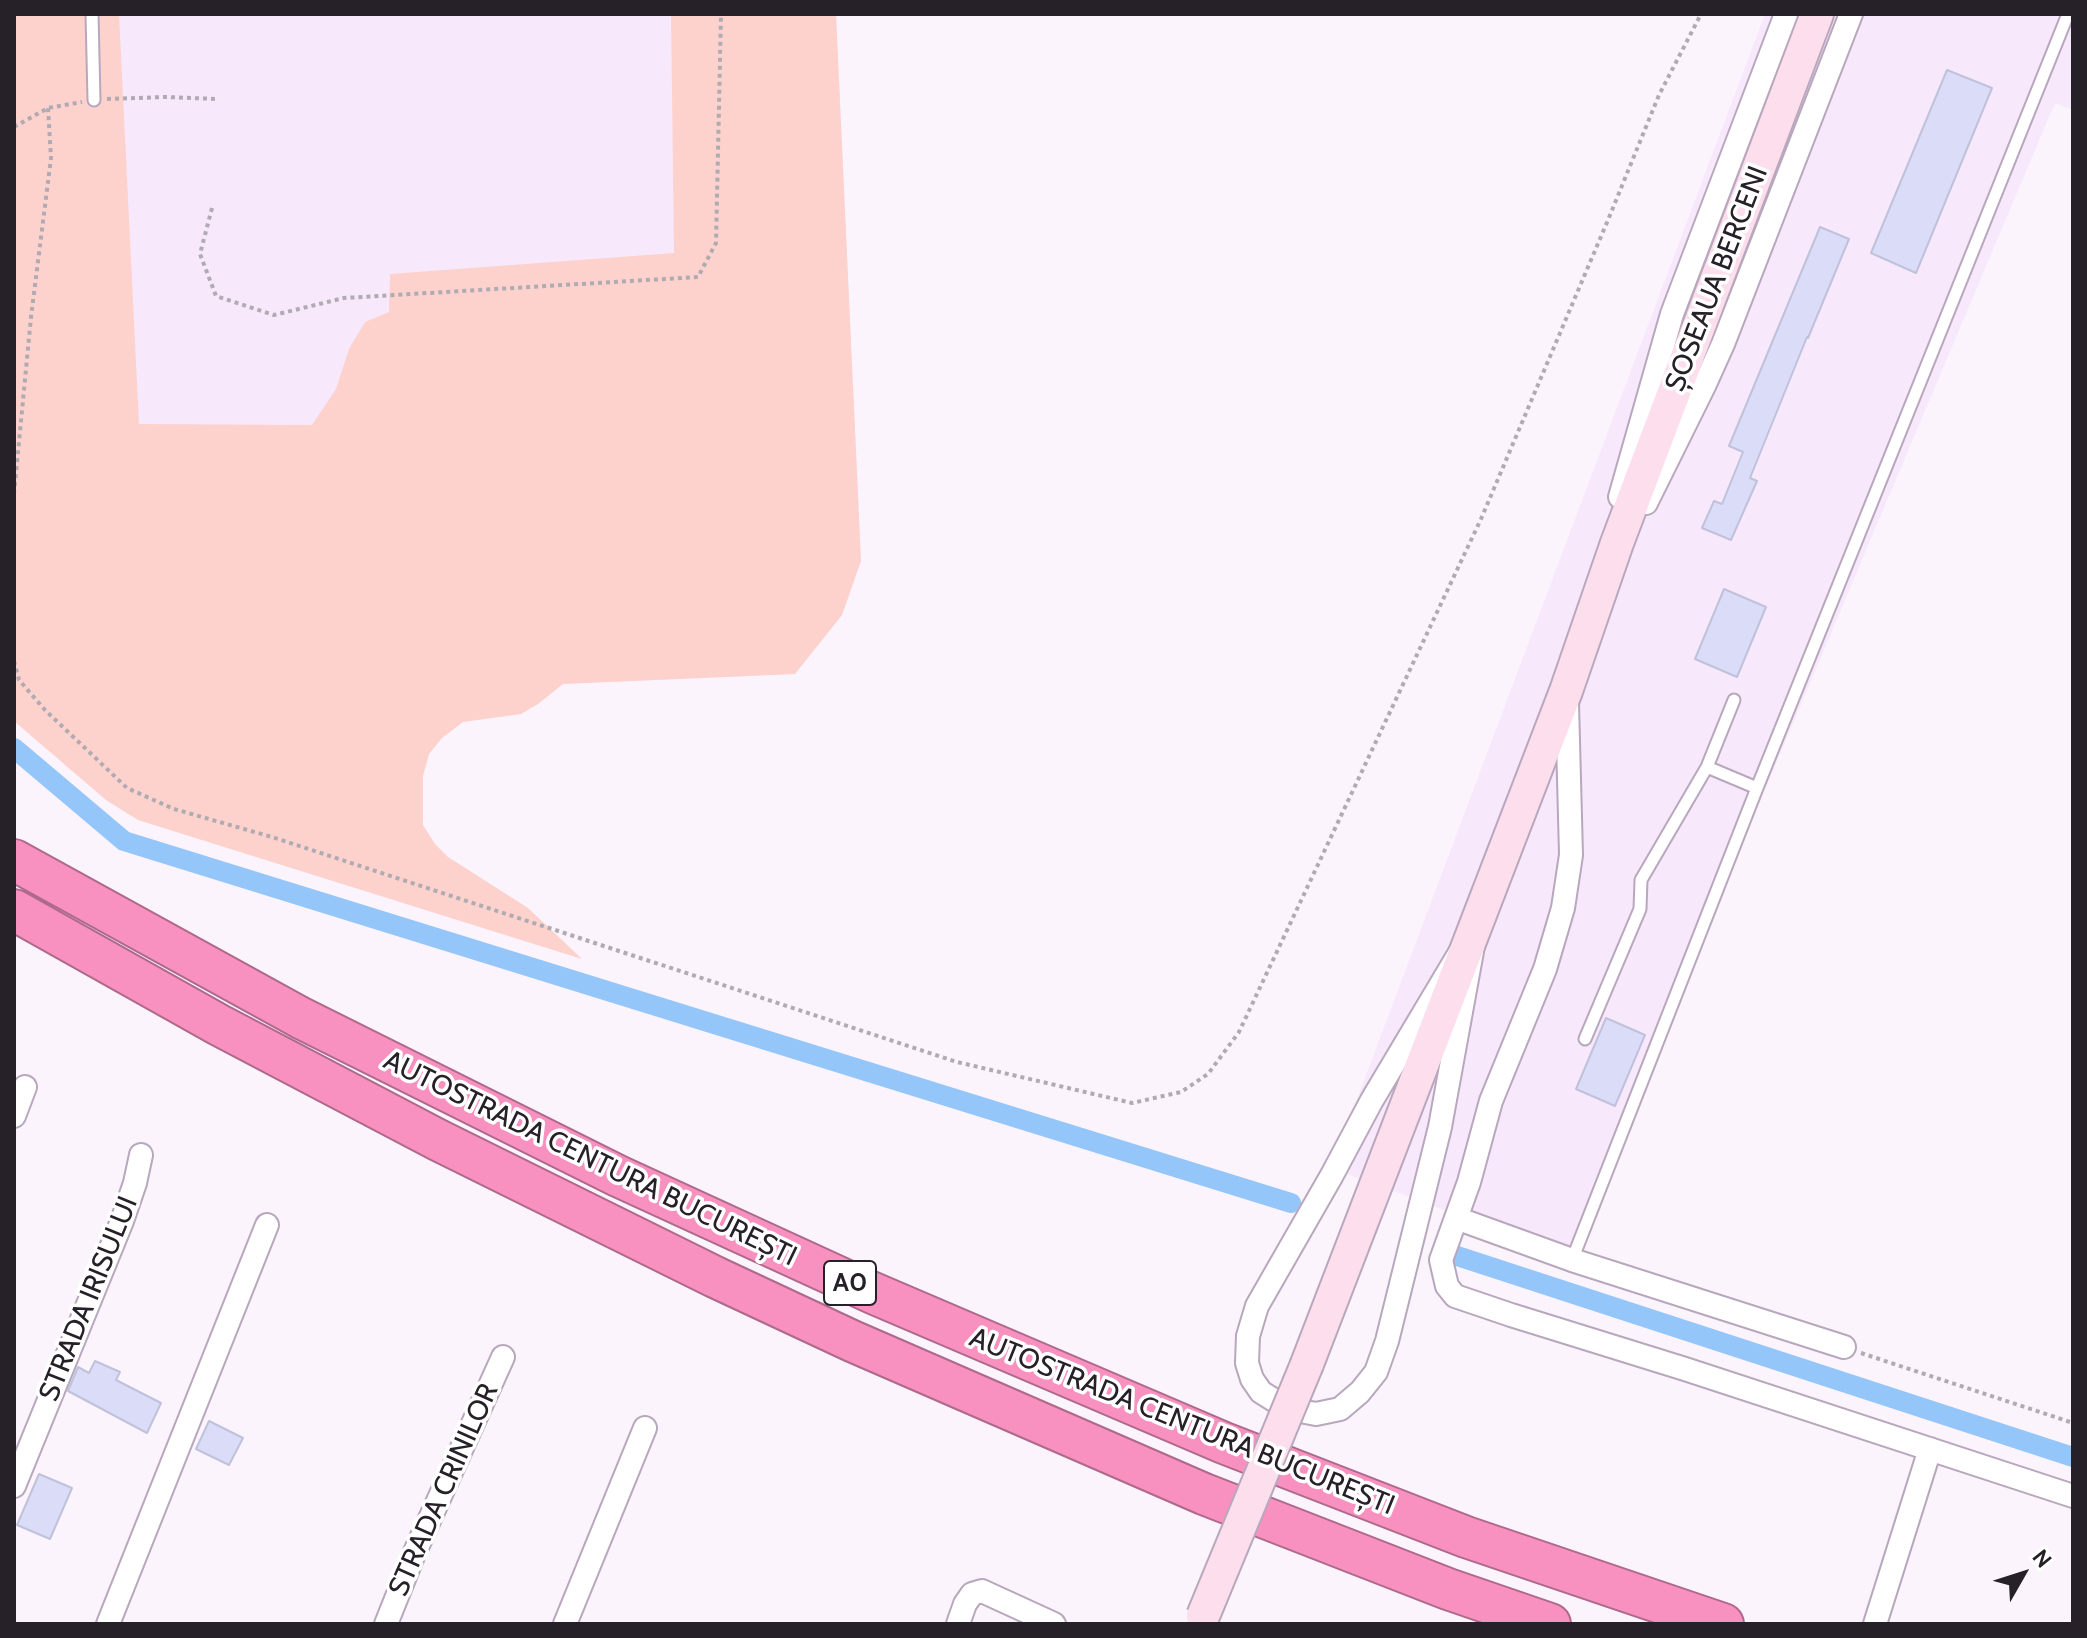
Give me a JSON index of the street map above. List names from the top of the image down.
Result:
{
  "streets": {
    "highway": ["AUTOSTRADA CENTURA BUCUREȘTI", "A0"],
    "main road": ["ȘOSEAUA BERCENI"],
    "street": ["STRADA IRISULUI", "STRADA CRINILOR"]
  },
  "north": "top right"
}
